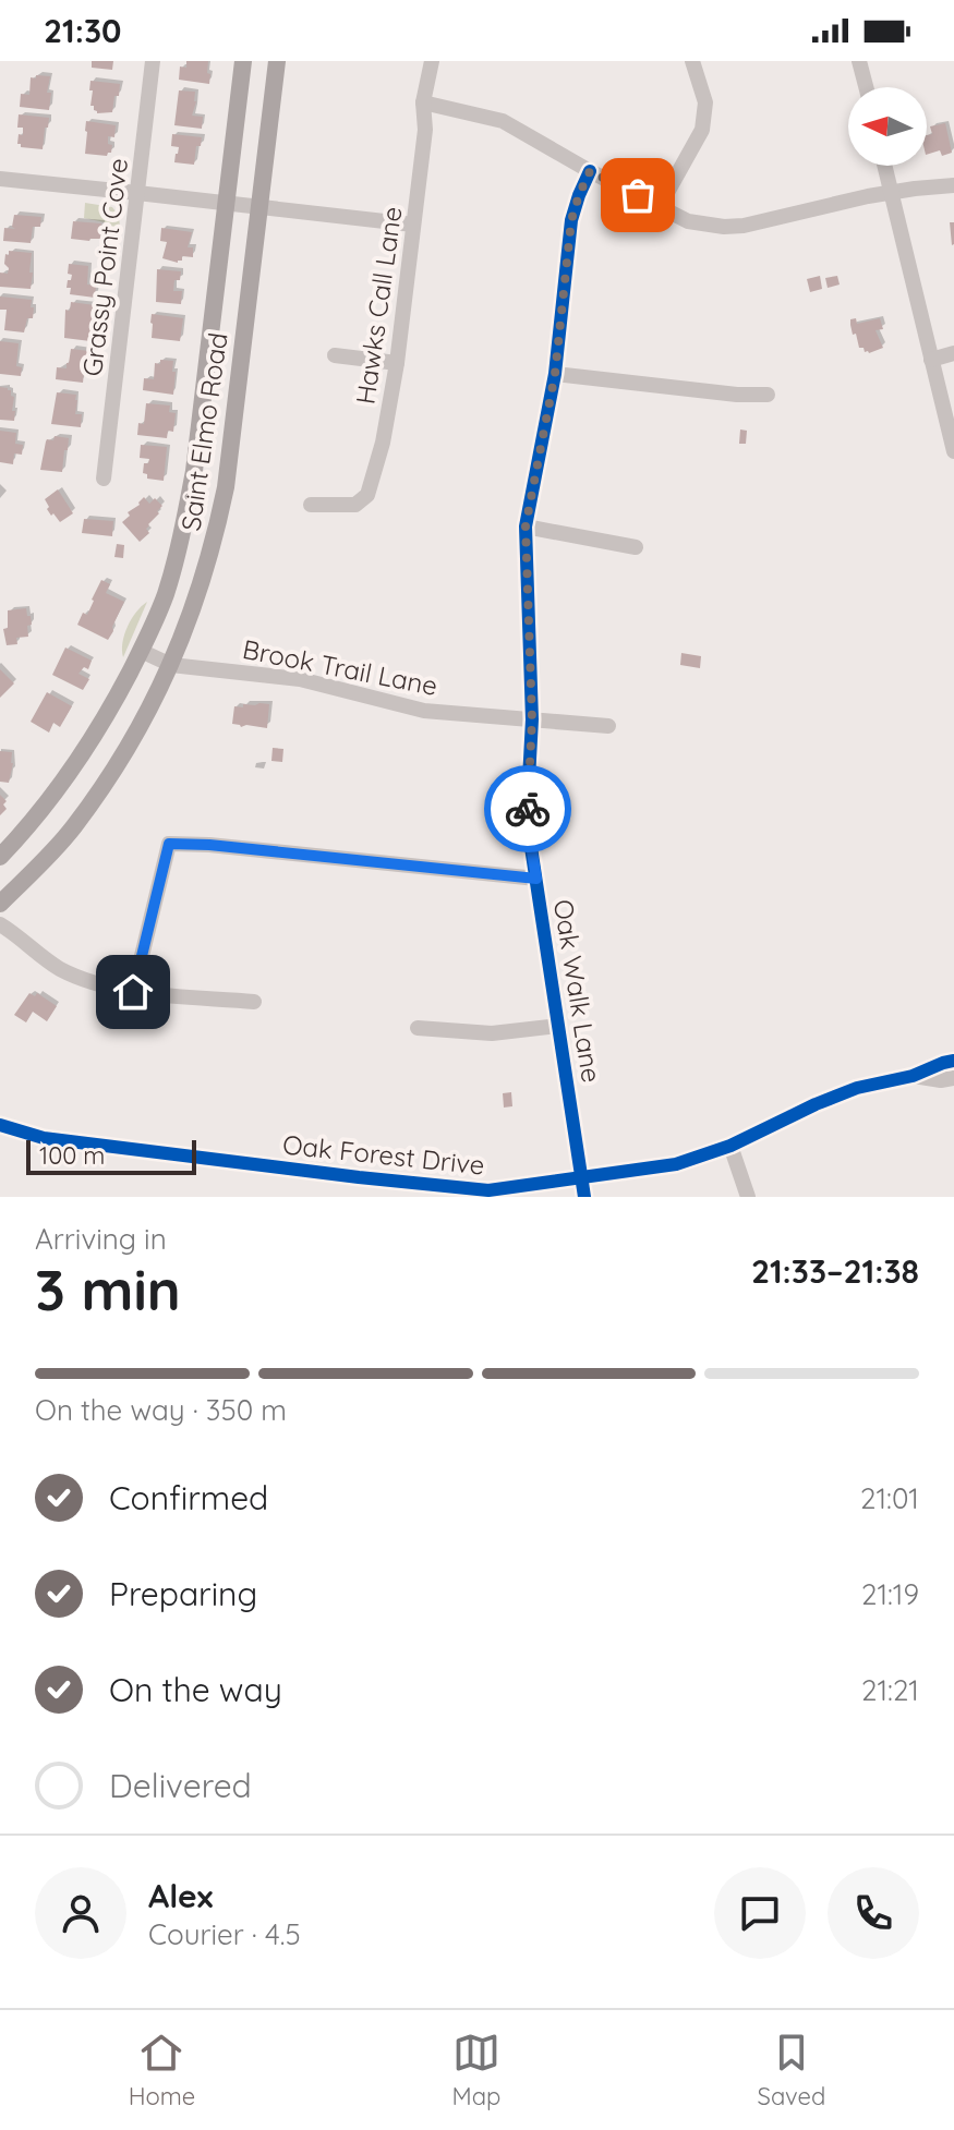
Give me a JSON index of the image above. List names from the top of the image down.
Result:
{
  "streets": {
    "main road": ["Saint Elmo Road"],
    "street": [
      "Grassy Point Cove",
      "Hawks Call Lane",
      "Brook Trail Lane",
      "Oak Walk Lane",
      "Oak Forest Drive"
    ]
  },
  "crossings": [
    ["Saint Elmo Road", "Brook Trail Lane"],
    ["Brook Trail Lane", "Oak Walk Lane"],
    ["Oak Walk Lane", "Oak Forest Drive"]
  ],
  "scale_bar": "100 m",
  "north": "left",
  "page": {
    "status": "21:30",
    "scale": "100 m",
    "heading": ["3 min", "Arriving in", "21:33–21:38"],
    "panel": ["Alex", "Courier · 4.5"],
    "bar": "On the way · 350 m",
    "list": [
      ["Confirmed", "21:01"],
      ["Preparing", "21:19"],
      ["On the way", "21:21"],
      "Delivered"
    ],
    "tabs": ["Home", "Map", "Saved"]
  }
}
